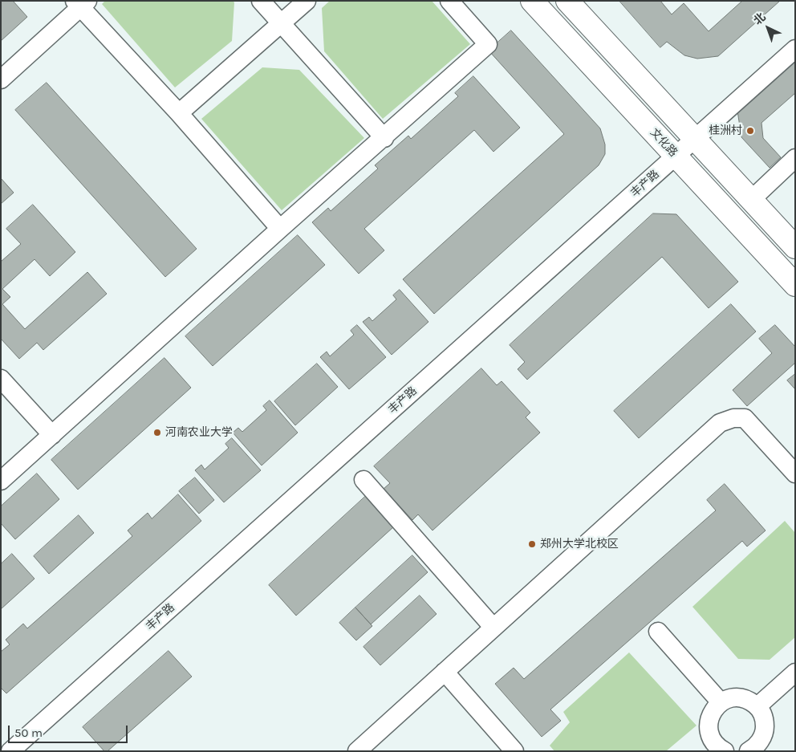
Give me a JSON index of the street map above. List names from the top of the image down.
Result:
{
  "streets": {
    "main road": ["文化路"],
    "street": ["丰产路"]
  },
  "crossings": [
    ["文化路", "丰产路"]
  ],
  "places": ["桂洲村", "河南农业大学", "郑州大学北校区"],
  "scale_bar": "50 m",
  "north": "top left"
}
